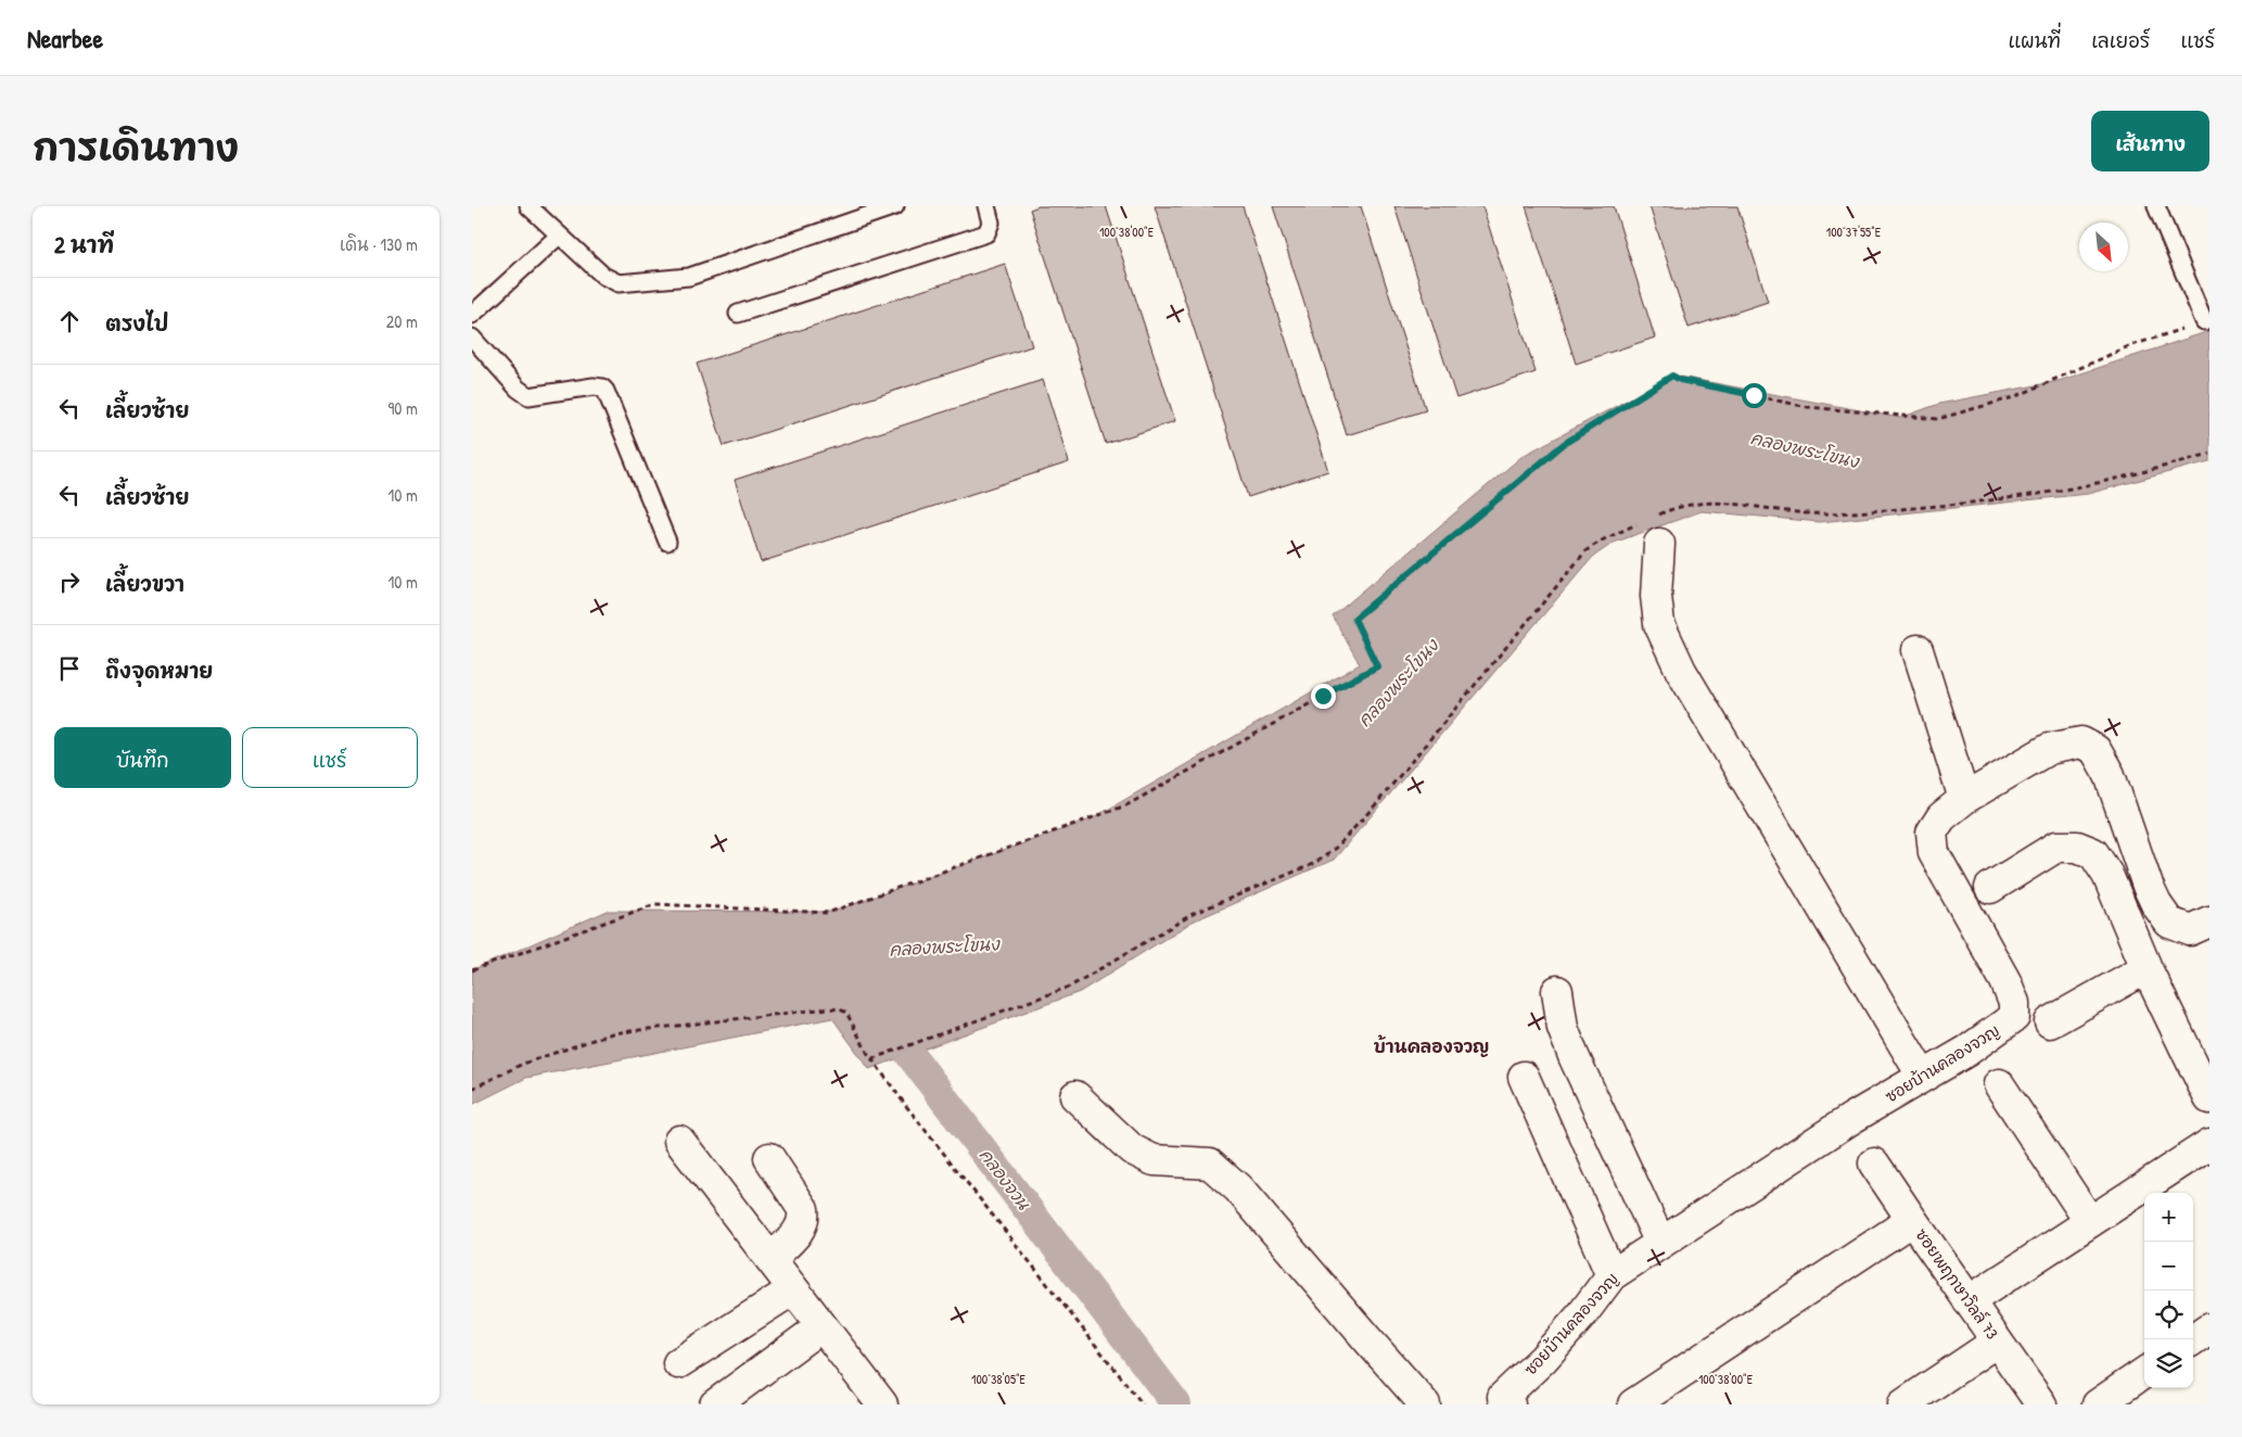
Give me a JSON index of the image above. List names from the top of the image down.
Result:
{
  "streets": {
    "street": ["ซอยบ้านคลองจวญ", "ซอยพฤกษาวิลล์ 73"]
  },
  "districts": ["บ้านคลองจวญ"],
  "water": ["คลองพระโขนง", "คลองจวน"],
  "north": "bottom right",
  "page": {
    "header": "Nearbee",
    "nav": ["แผนที่", "เลเยอร์", "แชร์"],
    "title": "การเดินทาง",
    "buttons": [
      "เส้นทาง",
      ["บันทึก", "แชร์"]
    ],
    "heading": ["2 นาที", "เดิน · 130 m"],
    "list": [
      ["ตรงไป", "20 m"],
      ["เลี้ยวซ้าย", "90 m"],
      ["เลี้ยวซ้าย", "10 m"],
      ["เลี้ยวขวา", "10 m"],
      "ถึงจุดหมาย"
    ],
    "map_buttons": ["+", "−"]
  },
  "coordinates": ["100°38'00\"E", "100°37'55\"E", "100°38'05\"E"]
}
